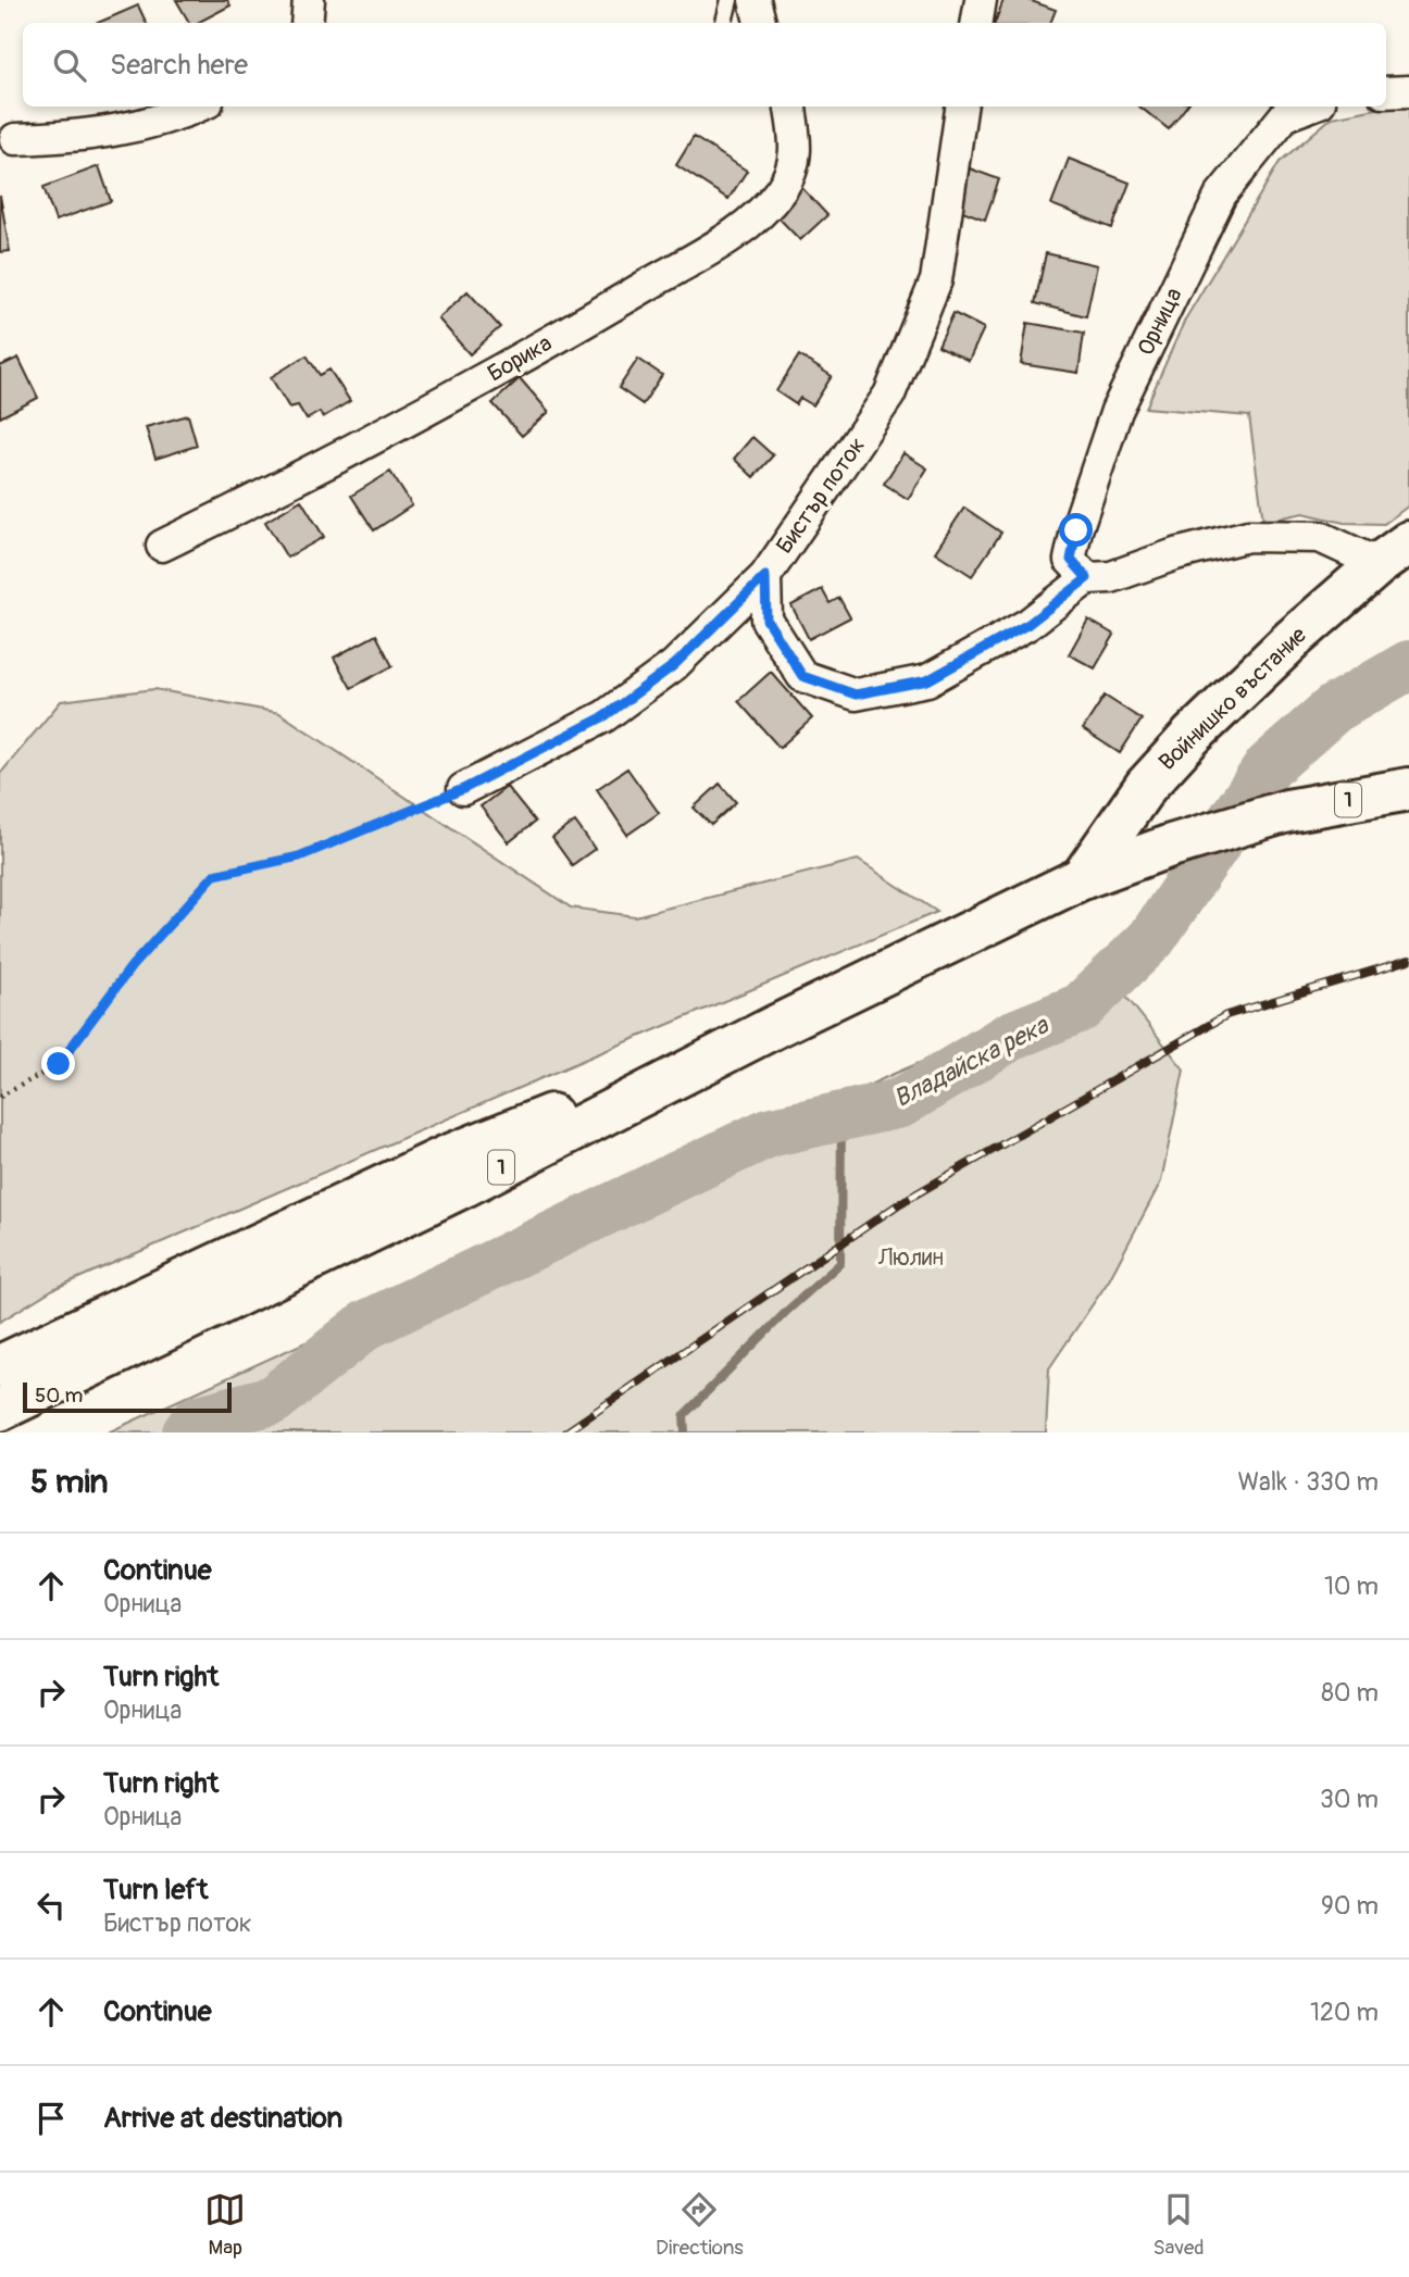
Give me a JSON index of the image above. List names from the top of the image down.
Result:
{
  "streets": {
    "main road": ["Войнишко въстание", "1"],
    "street": ["Орница", "Борика", "Бистър поток"]
  },
  "crossings": [
    ["Войнишко въстание", "1"]
  ],
  "water": ["Владайска река"],
  "parks": ["Люлин"],
  "scale_bar": "50 m",
  "page": {
    "search": "Search here",
    "scale": "50 m",
    "heading": ["5 min", "Walk · 330 m"],
    "list": [
      ["Continue", "Орница", "10 m"],
      ["Turn right", "Орница", "80 m"],
      ["Turn right", "Орница", "30 m"],
      ["Turn left", "Бистър поток", "90 m"],
      ["Continue", "120 m"],
      "Arrive at destination"
    ],
    "nav": ["Map", "Directions", "Saved"]
  }
}
